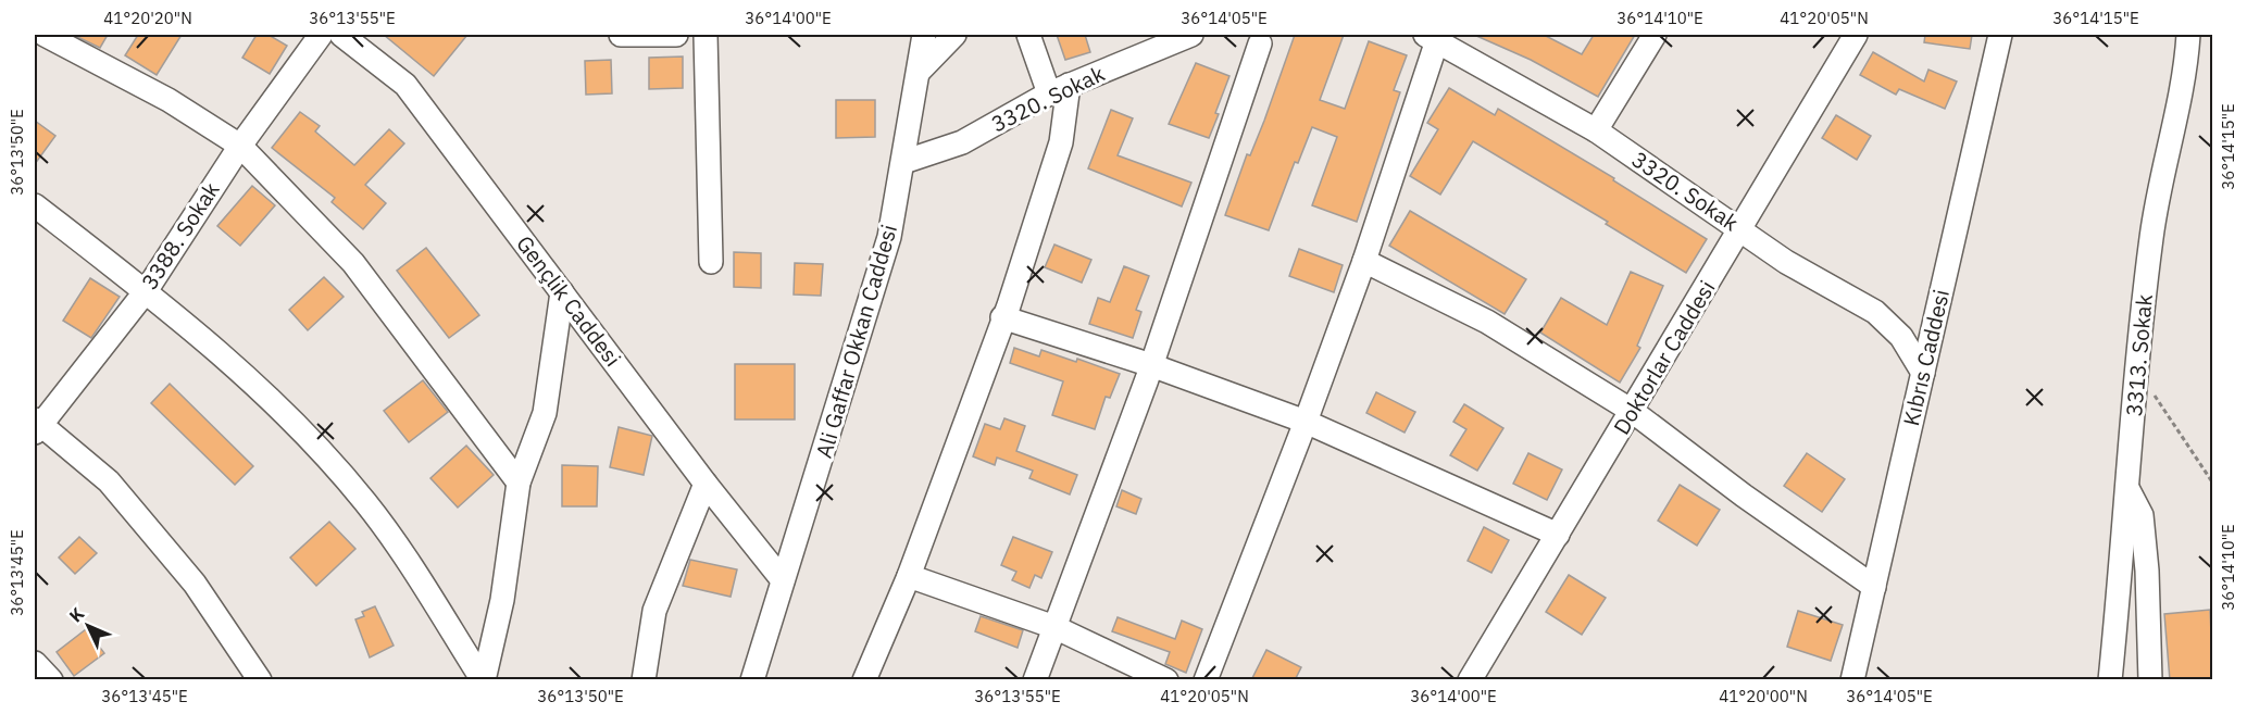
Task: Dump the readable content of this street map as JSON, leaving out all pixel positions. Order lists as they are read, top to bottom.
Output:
{
  "streets": {
    "street": [
      "3320. Sokak",
      "3388. Sokak",
      "Gençlik Caddesi",
      "Ali Gaffar Okkan Caddesi",
      "3313. Sokak",
      "Doktorlar Caddesi",
      "Kıbrıs Caddesi"
    ]
  },
  "crossings": [
    ["3320. Sokak", "Ali Gaffar Okkan Caddesi"],
    ["3320. Sokak", "Doktorlar Caddesi"],
    ["3320. Sokak", "Kıbrıs Caddesi"],
    ["Gençlik Caddesi", "Ali Gaffar Okkan Caddesi"]
  ],
  "north": "top left",
  "coordinates": [
    "41°20'20\"N",
    "36°13'55\"E",
    "36°14'00\"E",
    "36°14'05\"E",
    "36°14'10\"E",
    "41°20'05\"N",
    "36°14'15\"E",
    "36°13'50\"E",
    "36°13'45\"E",
    "41°20'00\"N"
  ]
}
